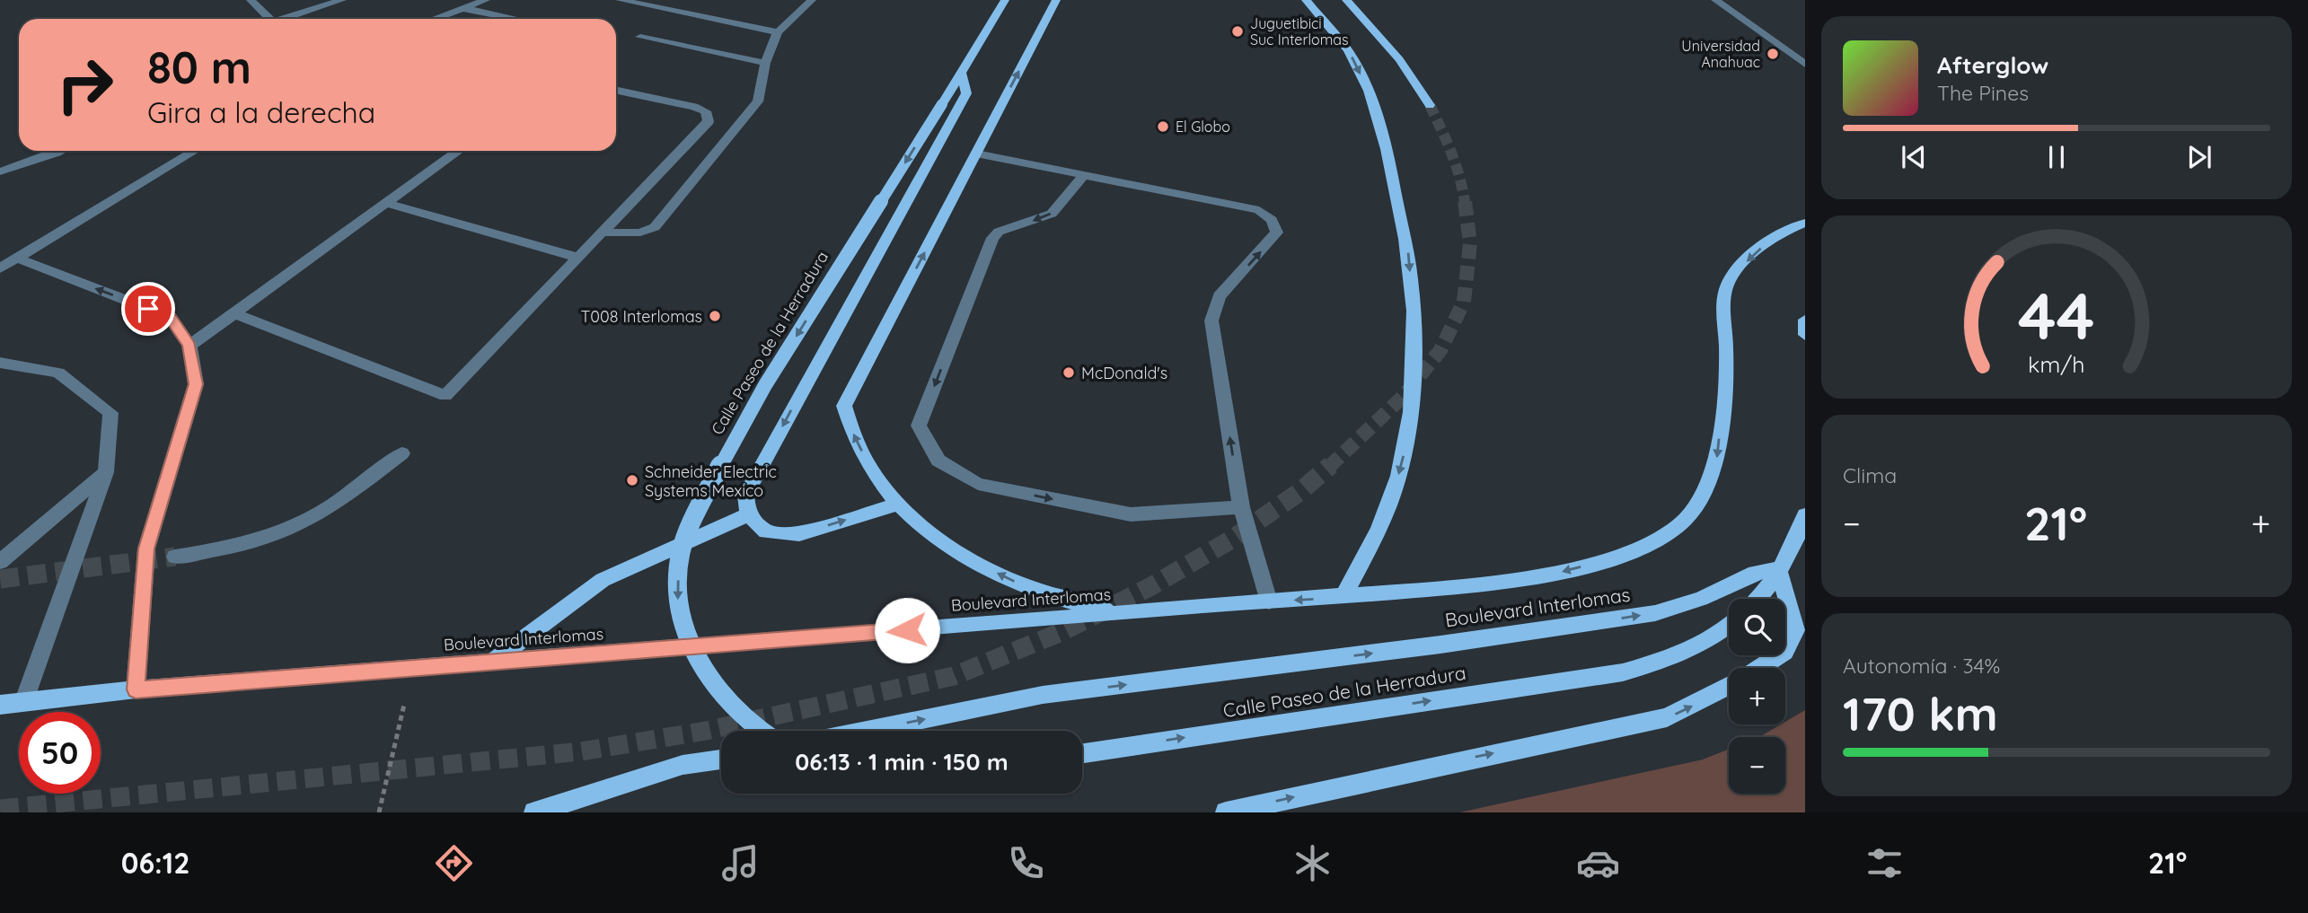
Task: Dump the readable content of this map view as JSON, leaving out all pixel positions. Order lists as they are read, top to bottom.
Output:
{
  "streets": {
    "main road": ["Calle Paseo de la Herradura", "Boulevard Interlomas"]
  },
  "places": [
    "Juguetibici Suc Interlomas",
    "Universidad Anahuac",
    "El Globo",
    "T008 Interlomas",
    "McDonald's",
    "Schneider Electric Systems Mexico"
  ],
  "page": {
    "turn": ["80 m", "Gira a la derecha"],
    "song": ["Afterglow", "The Pines"],
    "tile": [
      "Clima",
      ["Autonomía · 34%", "170 km"]
    ],
    "heat": ["−", "21°", "+"],
    "map_buttons": ["+", "−"],
    "limit": "50",
    "trip": "06:13 · 1 min · 150 m",
    "tabs": ["06:12", "21°"],
    "gauge": ["44", "km/h"]
  }
}
